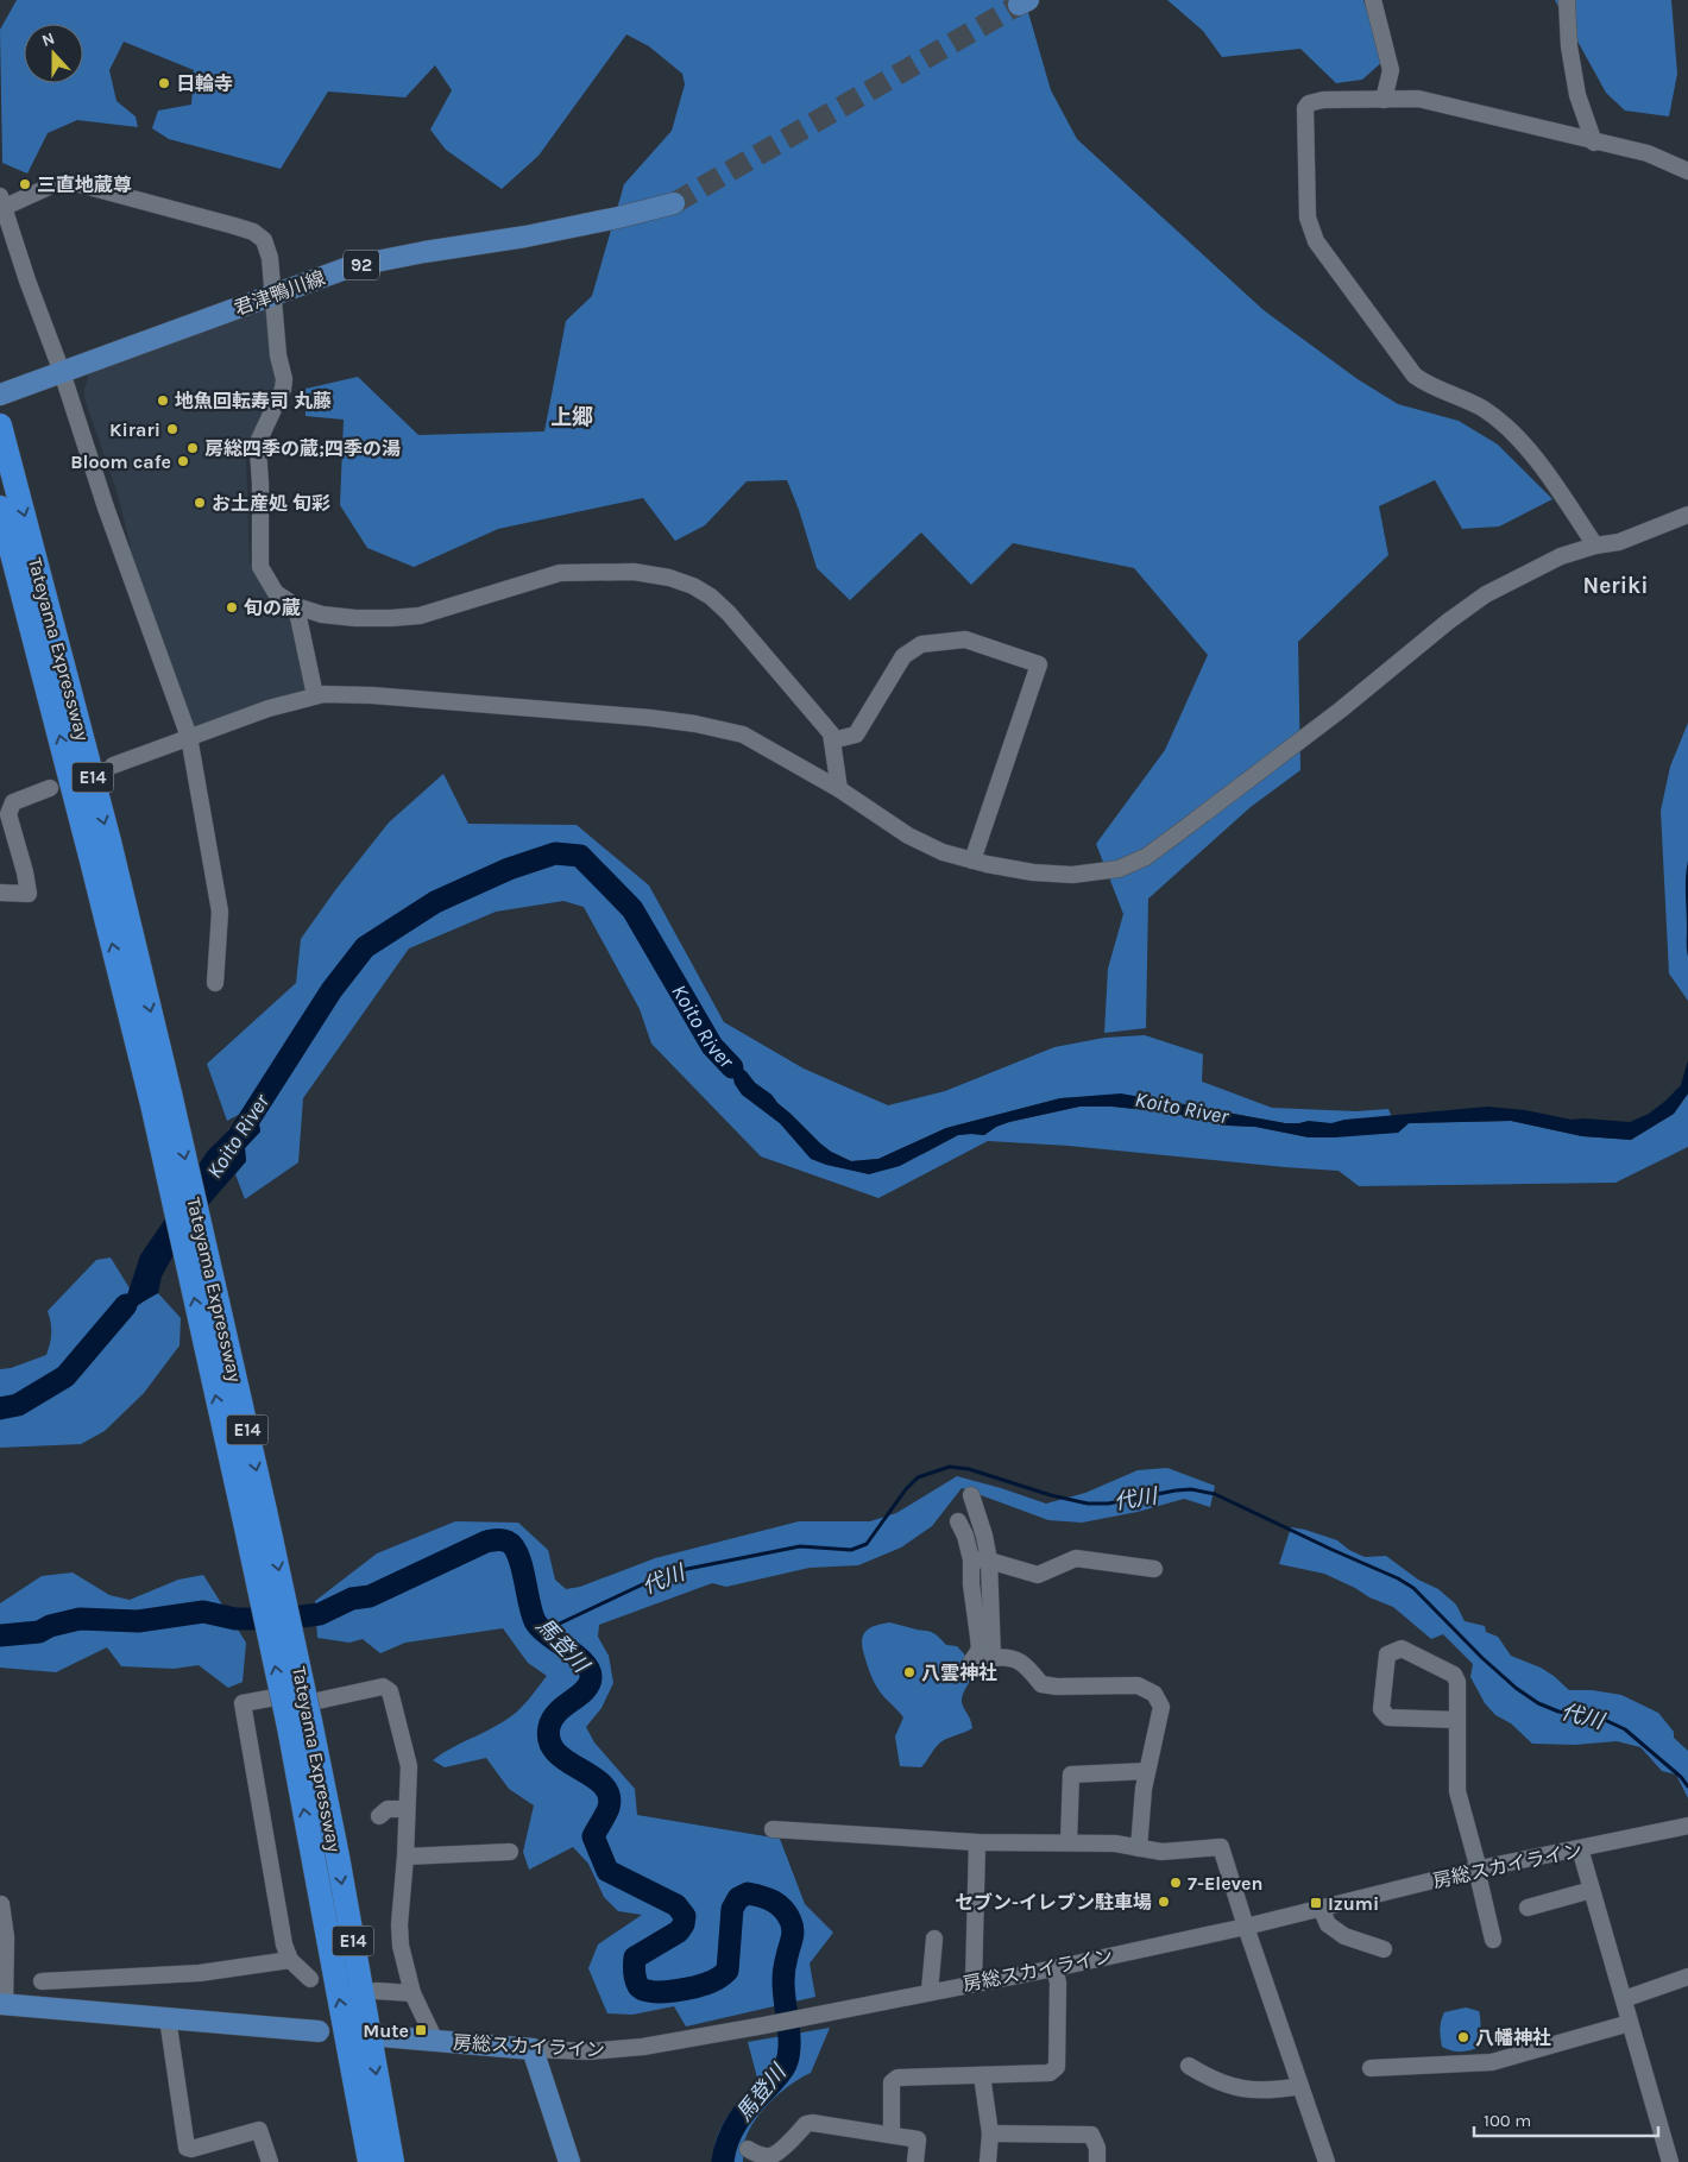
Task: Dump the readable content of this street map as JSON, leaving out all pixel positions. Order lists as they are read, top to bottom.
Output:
{
  "streets": {
    "highway": ["Tateyama Expressway", "E14"],
    "main road": ["92", "君津鴨川線", "房総スカイライン"]
  },
  "districts": ["上郷", "Neriki"],
  "water": ["Koito River", "代川", "馬登川"],
  "places": {
    "other": [
      "日輪寺",
      "三直地蔵尊",
      "地魚回転寿司 丸藤",
      "Kirari",
      "房総四季の蔵;四季の湯",
      "Bloom cafe",
      "お土産処 旬彩",
      "旬の蔵",
      "八雲神社",
      "7-Eleven",
      "セブン-イレブン駐車場",
      "八幡神社"
    ],
    "transit": ["Izumi", "Mute"]
  },
  "scale_bar": "100 m",
  "north": "top"
}
